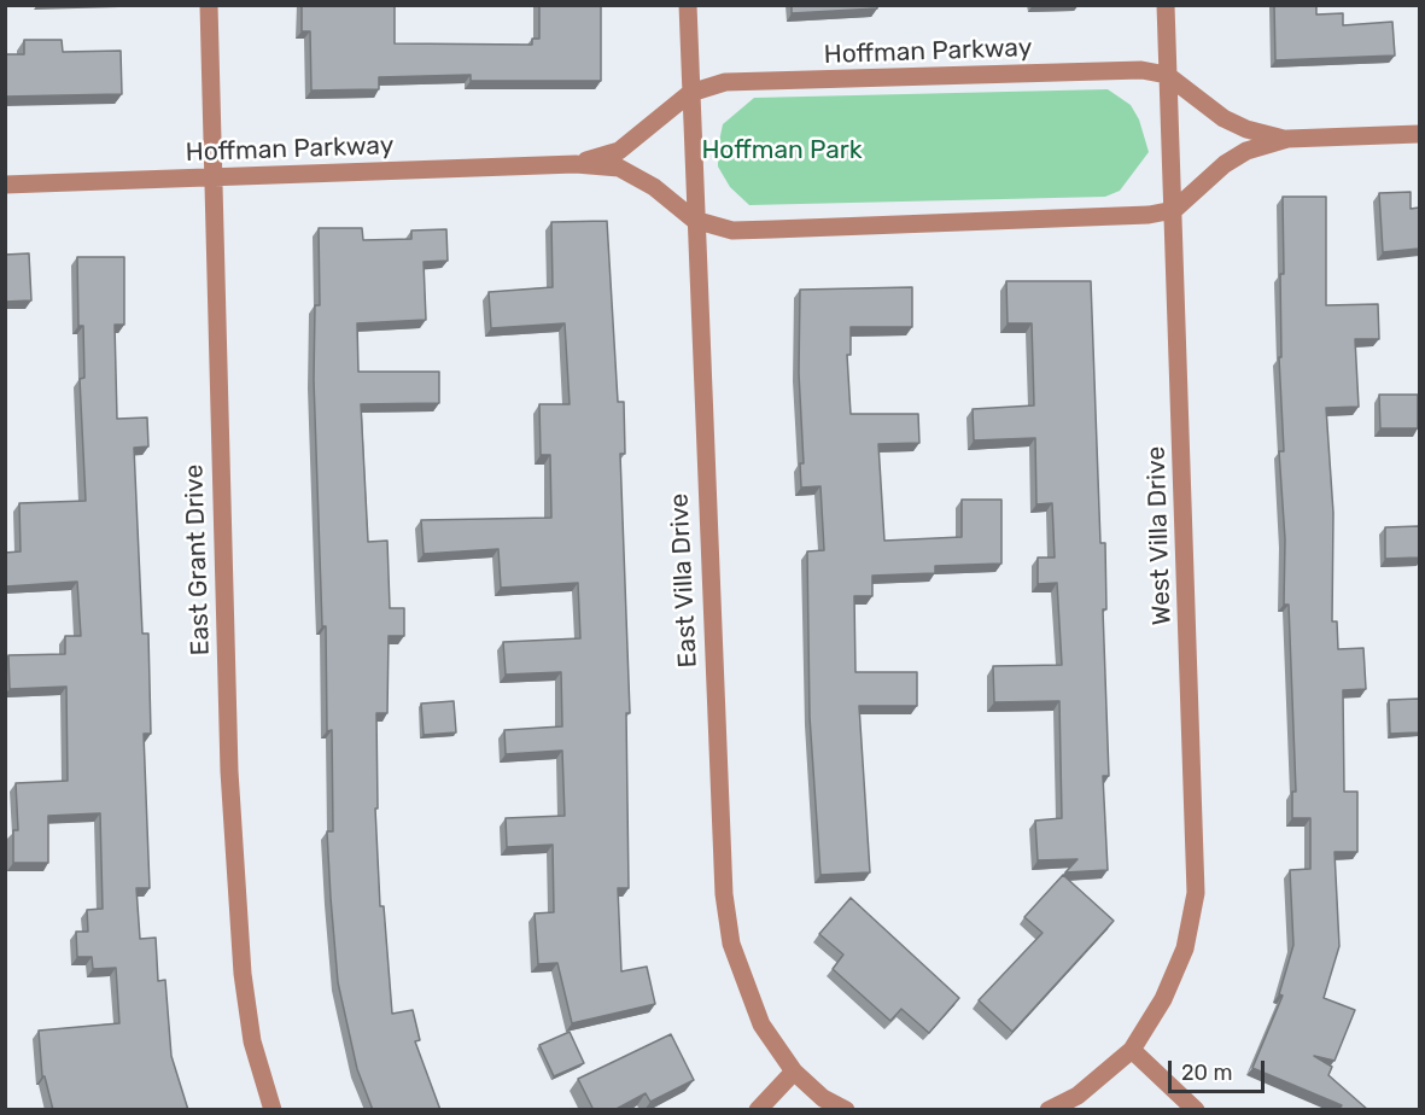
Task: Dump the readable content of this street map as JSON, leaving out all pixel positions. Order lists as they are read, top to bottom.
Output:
{
  "streets": {
    "street": [
      "Hoffman Parkway",
      "West Villa Drive",
      "East Grant Drive",
      "East Villa Drive"
    ]
  },
  "crossings": [
    ["Hoffman Parkway", "West Villa Drive"],
    ["Hoffman Parkway", "East Grant Drive"],
    ["Hoffman Parkway", "East Villa Drive"]
  ],
  "parks": ["Hoffman Park"],
  "scale_bar": "20 m"
}
